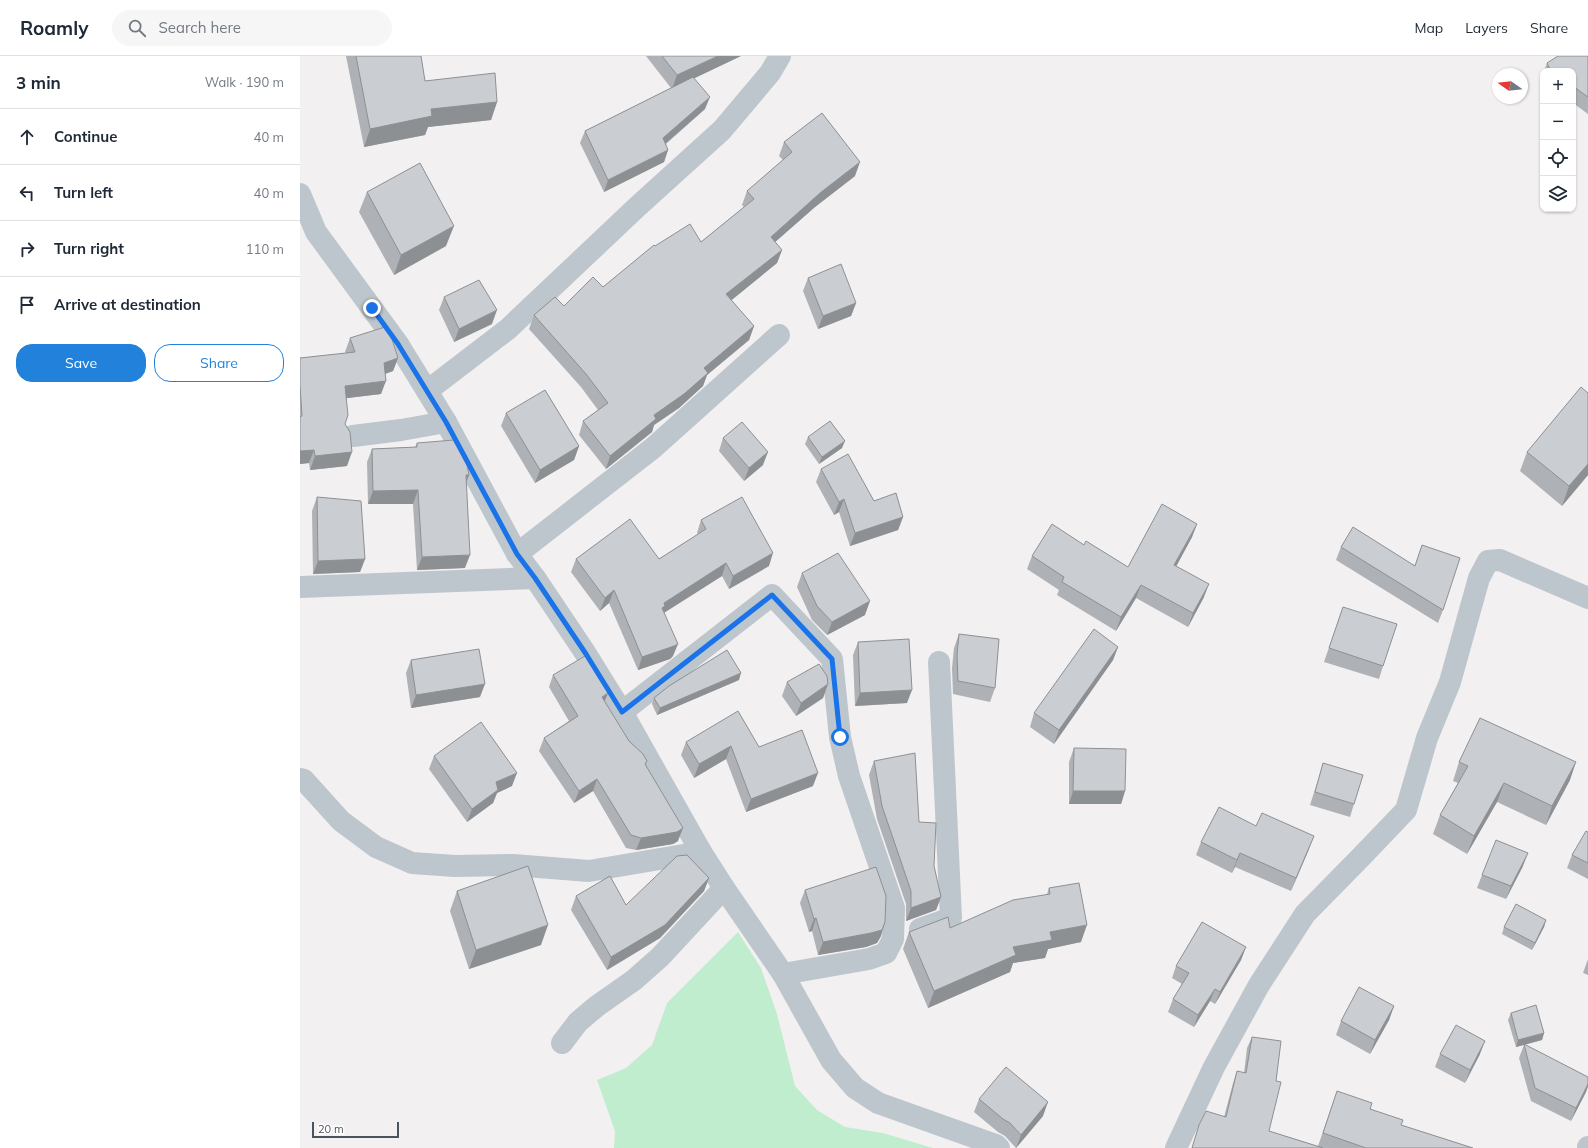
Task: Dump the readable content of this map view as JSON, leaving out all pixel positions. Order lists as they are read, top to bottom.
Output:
{
  "scale_bar": "20 m",
  "north": "left",
  "page": {
    "header": "Roamly",
    "search": "Search here",
    "nav": ["Map", "Layers", "Share"],
    "heading": ["3 min", "Walk · 190 m"],
    "map_buttons": ["+", "−"],
    "list": [
      ["Continue", "40 m"],
      ["Turn left", "40 m"],
      ["Turn right", "110 m"],
      "Arrive at destination"
    ],
    "buttons": ["Save", "Share"],
    "scale": "20 m"
  }
}
